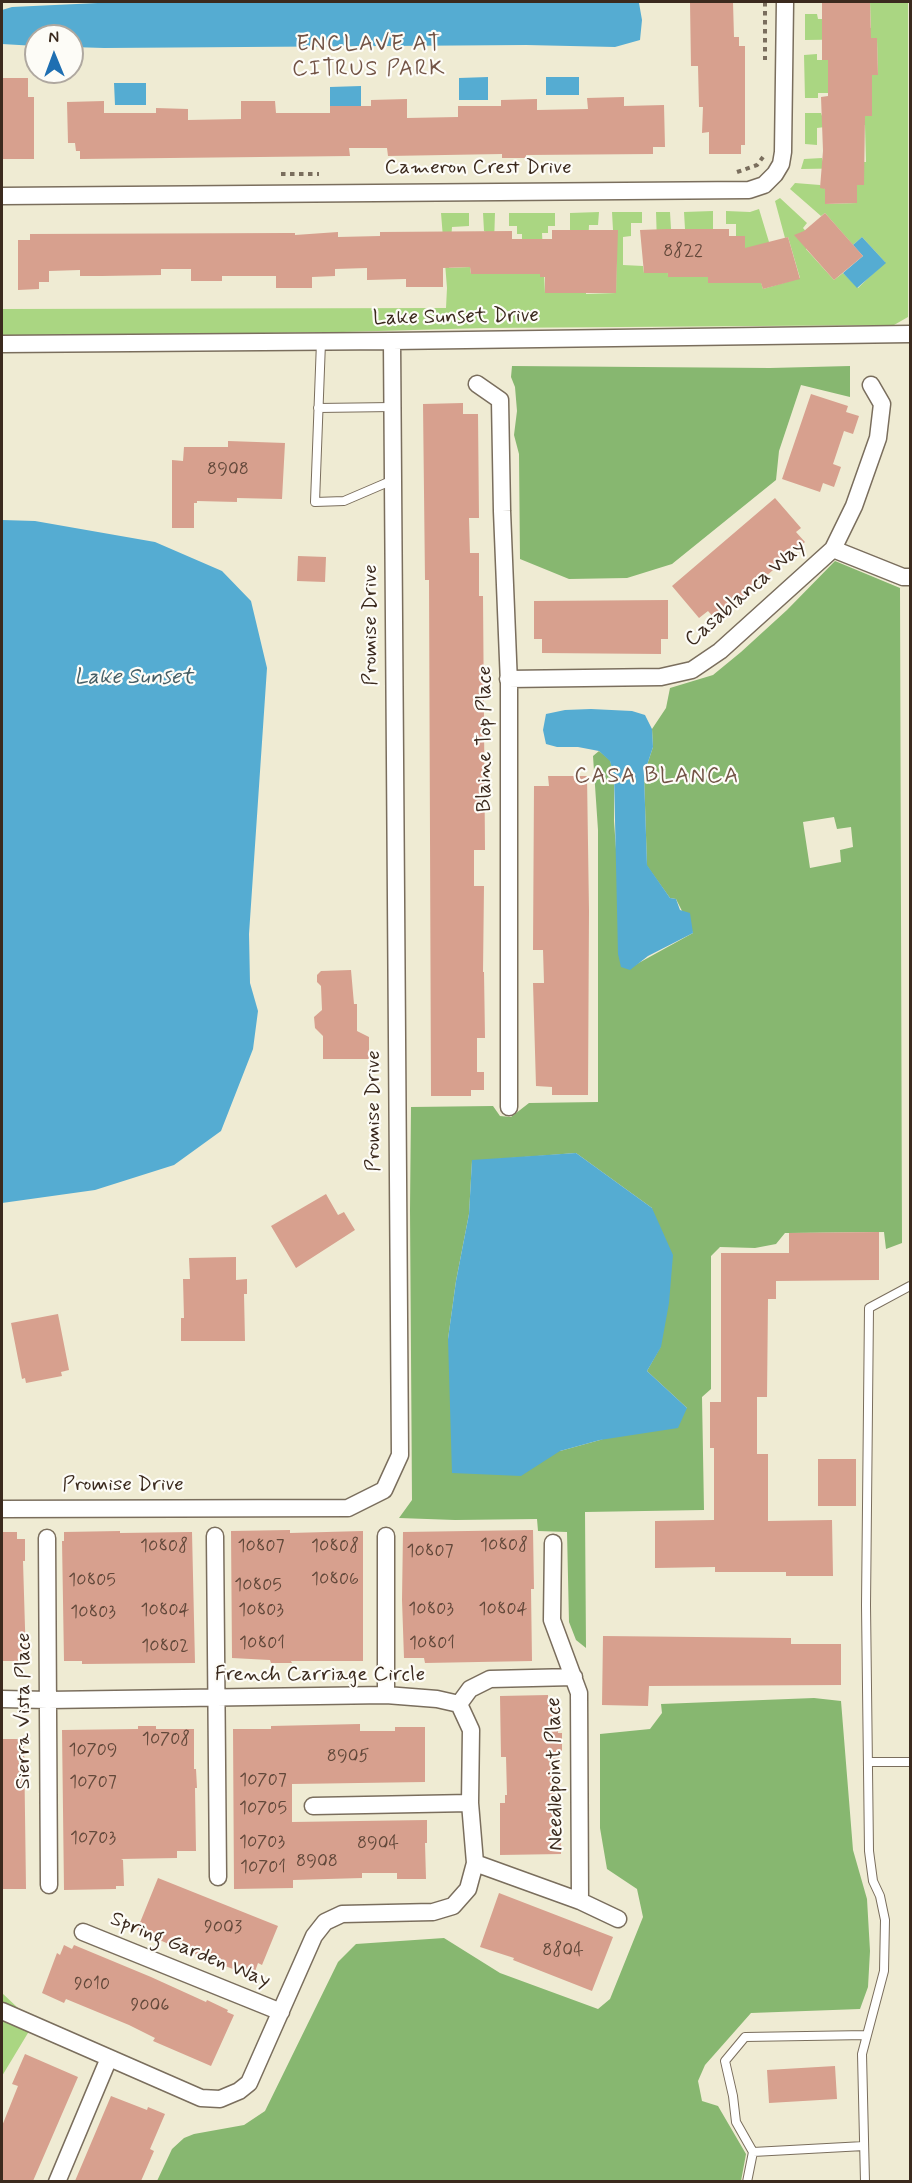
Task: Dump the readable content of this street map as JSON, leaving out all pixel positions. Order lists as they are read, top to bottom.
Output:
{
  "streets": {
    "street": [
      "Cameron Crest Drive",
      "Lake Sunset Drive",
      "Casablanca Way",
      "Promise Drive",
      "Blaine Top Place",
      "French Carriage Circle",
      "Sierra Vista Place",
      "Needlepoint Place",
      "Spring Garden Way"
    ]
  },
  "crossings": [
    ["Lake Sunset Drive", "Promise Drive"],
    ["Casablanca Way", "Blaine Top Place"],
    ["French Carriage Circle", "Sierra Vista Place"]
  ],
  "districts": ["ENCLAVE AT CITRUS PARK", "CASA BLANCA"],
  "water": ["Lake Sunset"],
  "house_numbers": [
    "8822",
    "8908",
    "10808",
    "10808",
    "10807",
    "10808",
    "10807",
    "10806",
    "10805",
    "10805",
    "10803",
    "10804",
    "10804",
    "10803",
    "10803",
    "10801",
    "10801",
    "10802",
    "10708",
    "10709",
    "8905",
    "10707",
    "10707",
    "10705",
    "10703",
    "10703",
    "8904",
    "8908",
    "10701",
    "9003",
    "8804",
    "9010",
    "9006"
  ],
  "north": "top"
}
